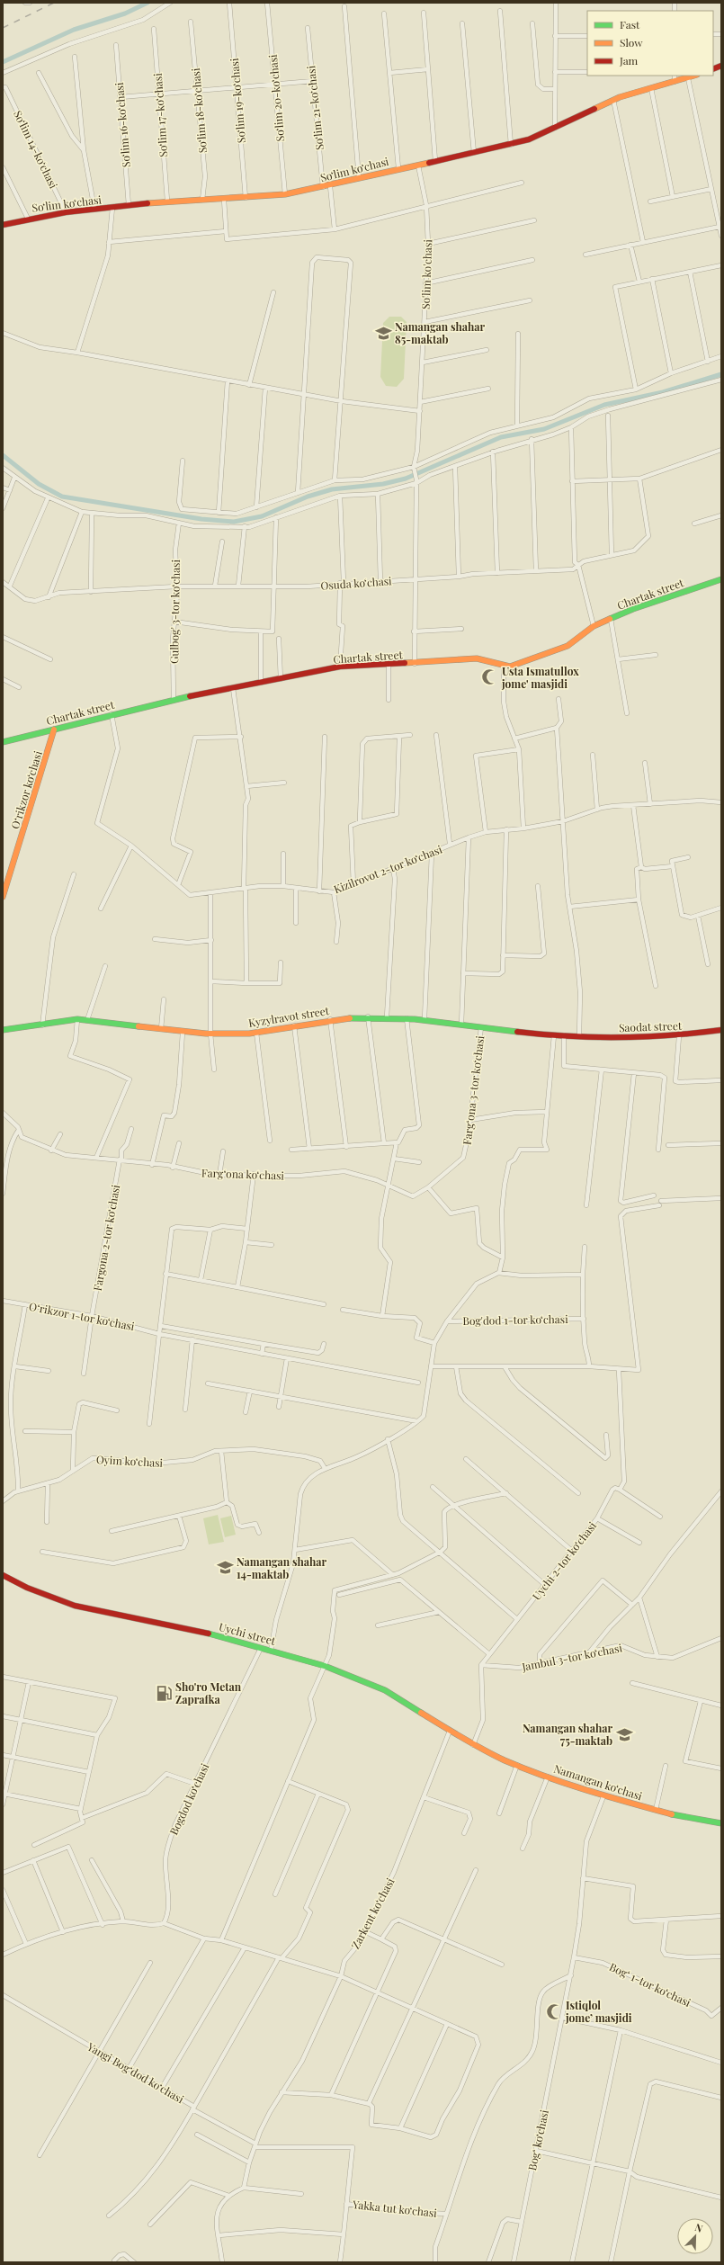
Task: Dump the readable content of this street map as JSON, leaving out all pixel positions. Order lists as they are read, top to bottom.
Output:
{
  "streets": {
    "main road": [
      "Soʻlim koʻchasi",
      "Chartak street",
      "Oʻrikzor koʻchasi",
      "Kyzylravot street",
      "Saodat street",
      "Uychi street",
      "Namangan koʻchasi"
    ],
    "street": [
      "Soʻlim 20-koʻchasi",
      "Soʻlim 19-koʻchasi",
      "Soʻlim 21-koʻchasi",
      "Soʻlim 18-koʻchasi",
      "Soʻlim 17-koʻchasi",
      "Soʻlim 16-koʻchasi",
      "Soʻlim 14-koʻchasi",
      "So'lim ko'chasi",
      "Osuda koʻchasi",
      "Gulbog' 3-tor koʻchasi",
      "Kizilrovot 2-tor koʻchasi",
      "Fargʻona 3-tor koʻchasi",
      "Fargʻona koʻchasi",
      "Fargona 2-tor koʻchasi",
      "Oʻrikzor 1-tor koʻchasi",
      "Bog'dod 1-tor koʻchasi",
      "Oyim koʻchasi",
      "Uychi 2-tor koʻchasi",
      "Jambul 3-tor koʻchasi",
      "Bogdod koʻchasi",
      "Zarkent koʻchasi",
      "Bogʻ 1-tor koʻchasi",
      "Yangi Bogʻdod koʻchasi",
      "Bogʻ koʻchasi",
      "Yakka tut koʻchasi"
    ]
  },
  "crossings": [
    ["Soʻlim 20-koʻchasi", "Soʻlim koʻchasi"],
    ["Soʻlim 19-koʻchasi", "Soʻlim koʻchasi"],
    ["Soʻlim 21-koʻchasi", "Soʻlim koʻchasi"],
    ["Soʻlim 18-koʻchasi", "Soʻlim koʻchasi"],
    ["Soʻlim 17-koʻchasi", "Soʻlim koʻchasi"],
    ["Soʻlim 16-koʻchasi", "Soʻlim koʻchasi"],
    ["Soʻlim 14-koʻchasi", "Soʻlim koʻchasi"],
    ["Soʻlim koʻchasi", "So'lim ko'chasi"],
    ["Osuda koʻchasi", "Gulbog' 3-tor koʻchasi"],
    ["Chartak street", "Gulbog' 3-tor koʻchasi"],
    ["Chartak street", "Oʻrikzor koʻchasi"],
    ["Chartak street", "Kizilrovot 2-tor koʻchasi"],
    ["Kyzylravot street", "Saodat street"],
    ["Kyzylravot street", "Fargʻona 3-tor koʻchasi"],
    ["Fargʻona 3-tor koʻchasi", "Fargʻona koʻchasi"],
    ["Fargʻona koʻchasi", "Fargona 2-tor koʻchasi"],
    ["Fargona 2-tor koʻchasi", "Oʻrikzor 1-tor koʻchasi"],
    ["Uychi 2-tor koʻchasi", "Jambul 3-tor koʻchasi"],
    ["Uychi street", "Namangan koʻchasi"],
    ["Uychi street", "Bogdod koʻchasi"],
    ["Uychi street", "Zarkent koʻchasi"],
    ["Namangan koʻchasi", "Bogʻ koʻchasi"],
    ["Bogʻ 1-tor koʻchasi", "Bogʻ koʻchasi"]
  ],
  "places": {
    "school or university": ["Namangan shahar 85-maktab", "Namangan shahar 14-maktab", "Namangan shahar 75-maktab"],
    "mosque": ["Usta Ismatullox jome' masjidi", "Istiqlol jome’ masjidi"],
    "fuel station": ["Sho'ro Metan Zaprafka"]
  },
  "legend": ["Fast", "Slow", "Jam"],
  "north": "top right"
}
